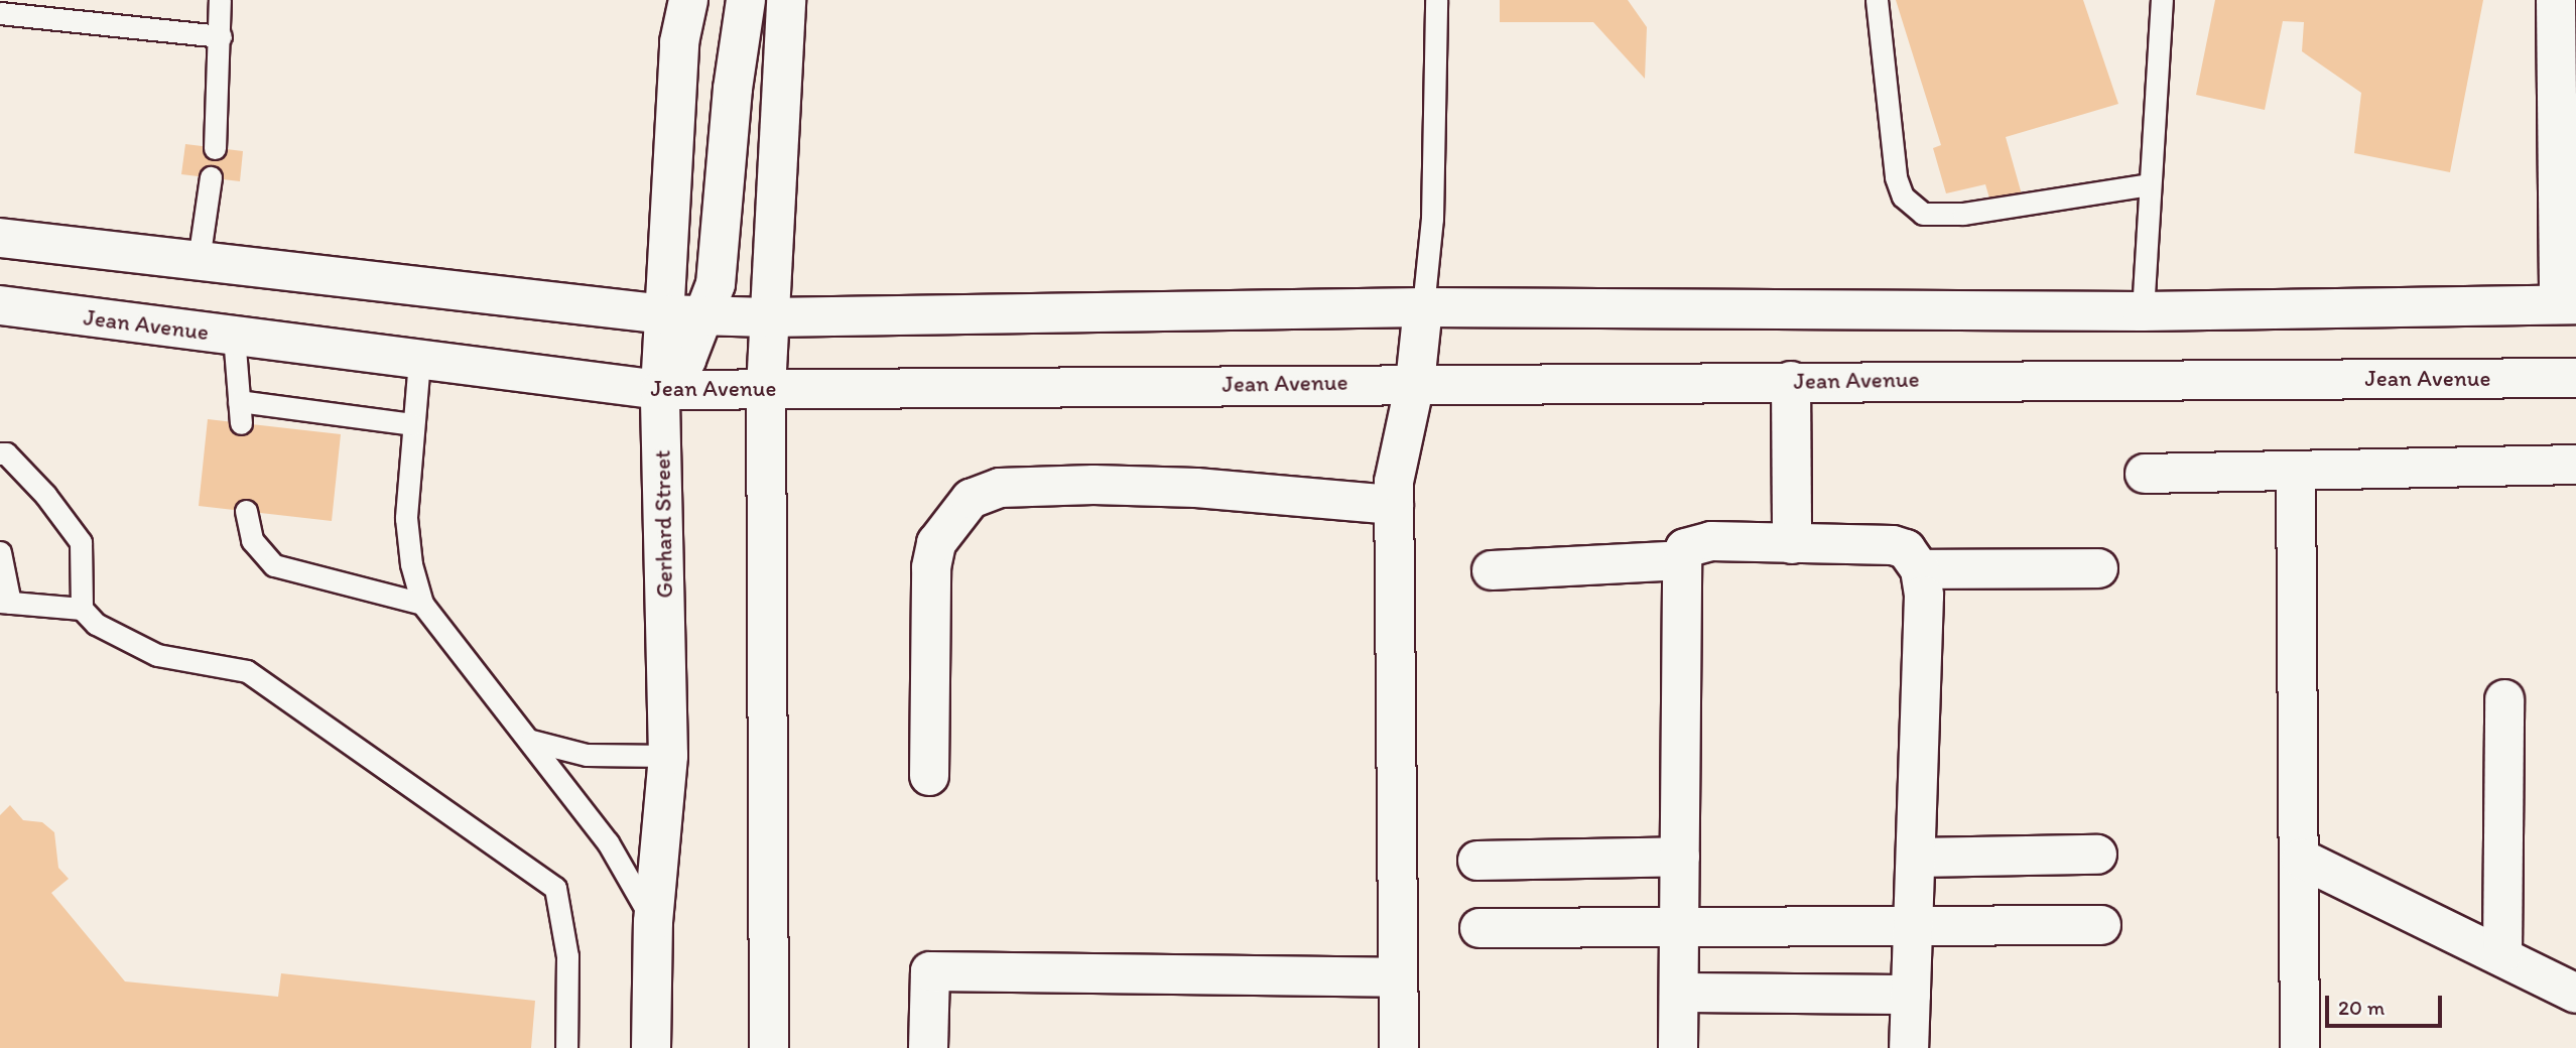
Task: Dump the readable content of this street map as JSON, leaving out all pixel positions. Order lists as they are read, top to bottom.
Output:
{
  "streets": {
    "street": ["Jean Avenue", "Gerhard Street"]
  },
  "crossings": [
    ["Jean Avenue", "Gerhard Street"]
  ],
  "scale_bar": "20 m"
}
